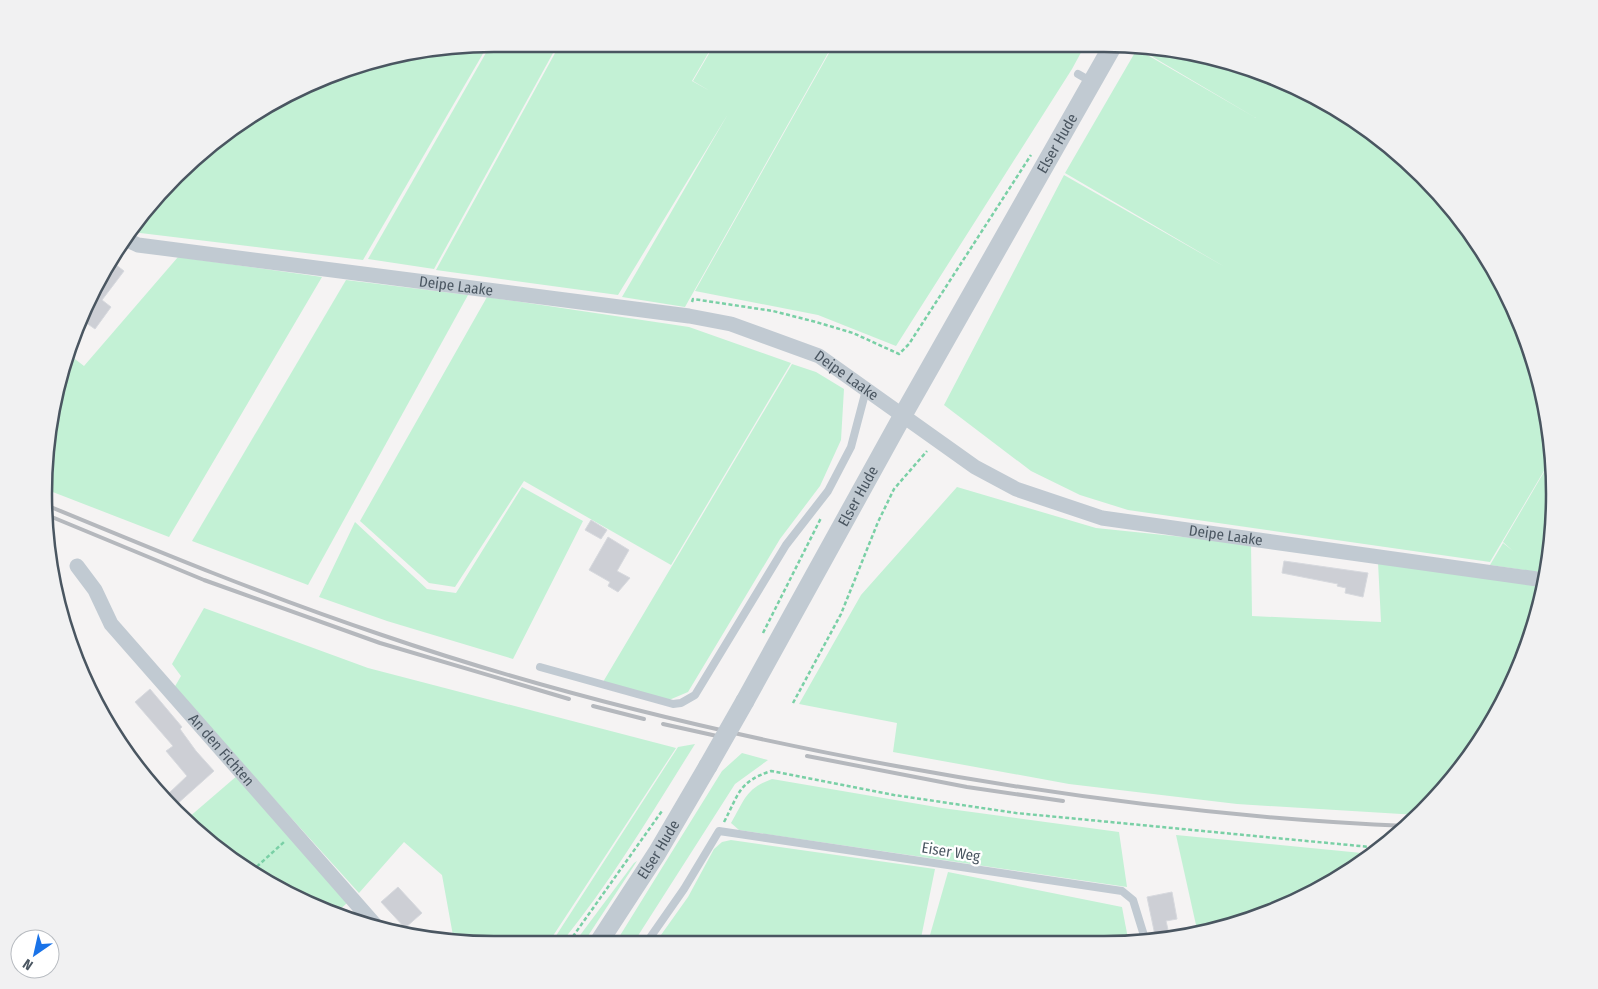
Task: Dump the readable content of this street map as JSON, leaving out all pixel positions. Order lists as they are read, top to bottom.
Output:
{
  "streets": {
    "street": ["Elser Hude", "Deipe Laake", "An den Fichten"],
    "lane": ["Eiser Weg"]
  },
  "crossings": [
    ["Elser Hude", "Deipe Laake"]
  ],
  "north": "bottom left"
}
